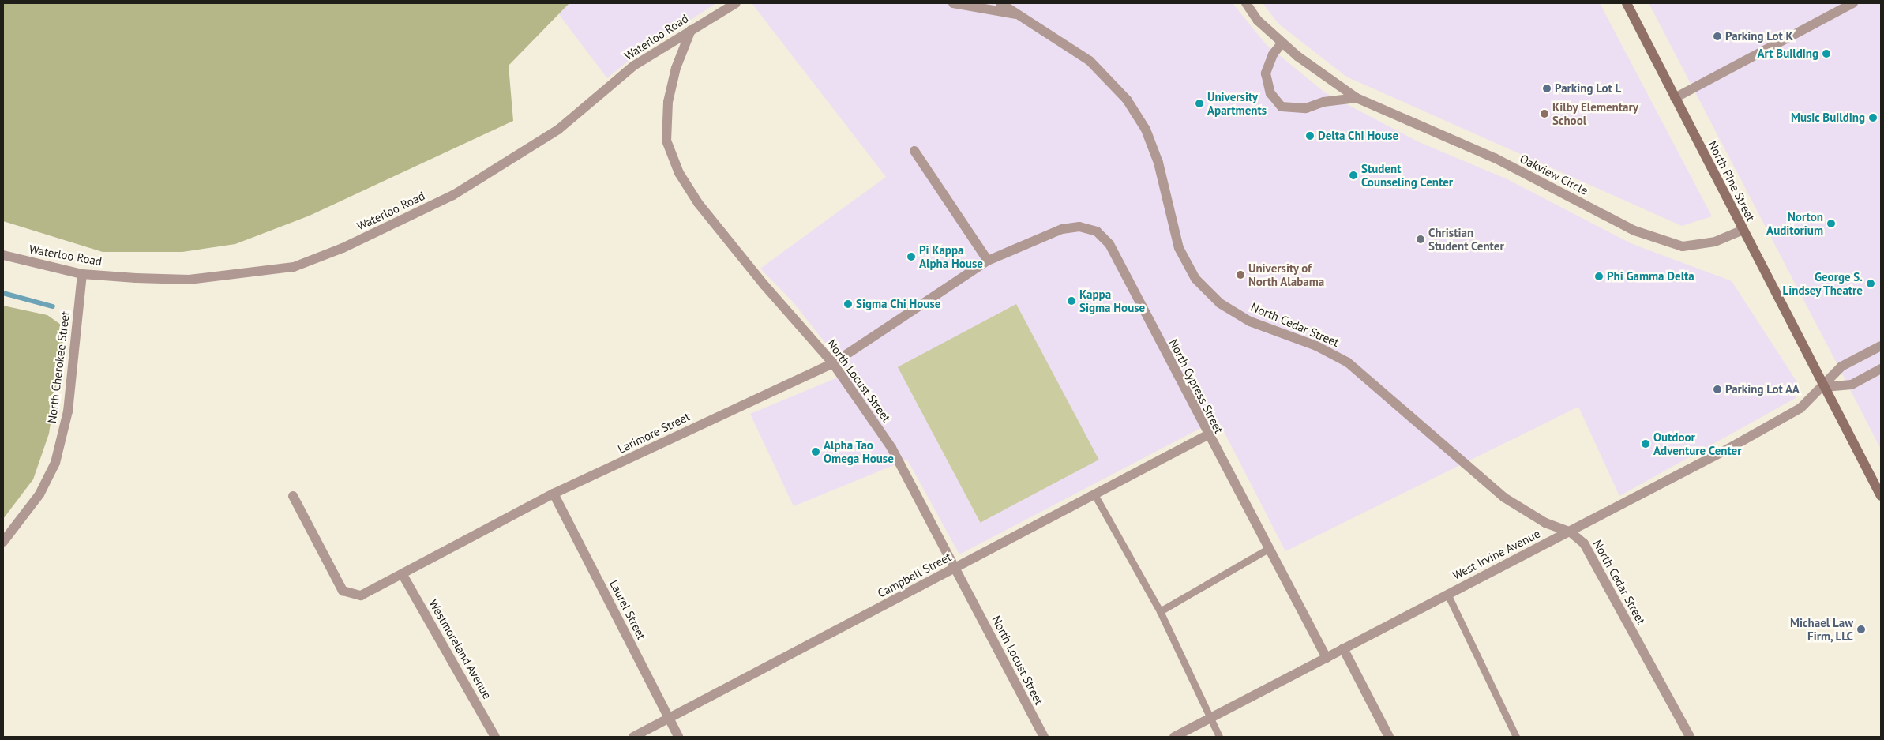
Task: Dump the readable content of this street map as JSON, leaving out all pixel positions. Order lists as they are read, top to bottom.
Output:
{
  "streets": {
    "main road": ["North Pine Street"],
    "street": [
      "Waterloo Road",
      "Oakview Circle",
      "North Cedar Street",
      "North Cherokee Street",
      "North Locust Street",
      "North Cypress Street",
      "Larimore Street",
      "West Irvine Avenue",
      "Campbell Street",
      "Laurel Street",
      "Westmoreland Avenue"
    ]
  },
  "crossings": [
    ["Waterloo Road", "North Cherokee Street"],
    ["Waterloo Road", "North Locust Street"],
    ["Oakview Circle", "North Pine Street"],
    ["North Pine Street", "West Irvine Avenue"],
    ["North Cedar Street", "West Irvine Avenue"],
    ["North Locust Street", "Larimore Street"],
    ["North Locust Street", "Campbell Street"],
    ["North Cypress Street", "Larimore Street"],
    ["North Cypress Street", "West Irvine Avenue"],
    ["North Cypress Street", "Campbell Street"],
    ["Larimore Street", "Laurel Street"],
    ["Larimore Street", "Westmoreland Avenue"],
    ["Campbell Street", "Laurel Street"]
  ],
  "places": [
    "Parking Lot K",
    "Art Building",
    "Parking Lot L",
    "University Apartments",
    "Kilby Elementary School",
    "Music Building",
    "Delta Chi House",
    "Student Counseling Center",
    "Norton Auditorium",
    "Christian Student Center",
    "Pi Kappa Alpha House",
    "University of North Alabama",
    "Phi Gamma Delta",
    "George S. Lindsey Theatre",
    "Kappa Sigma House",
    "Sigma Chi House",
    "Parking Lot AA",
    "Outdoor Adventure Center",
    "Alpha Tao Omega House",
    "Michael Law Firm, LLC"
  ]
}
